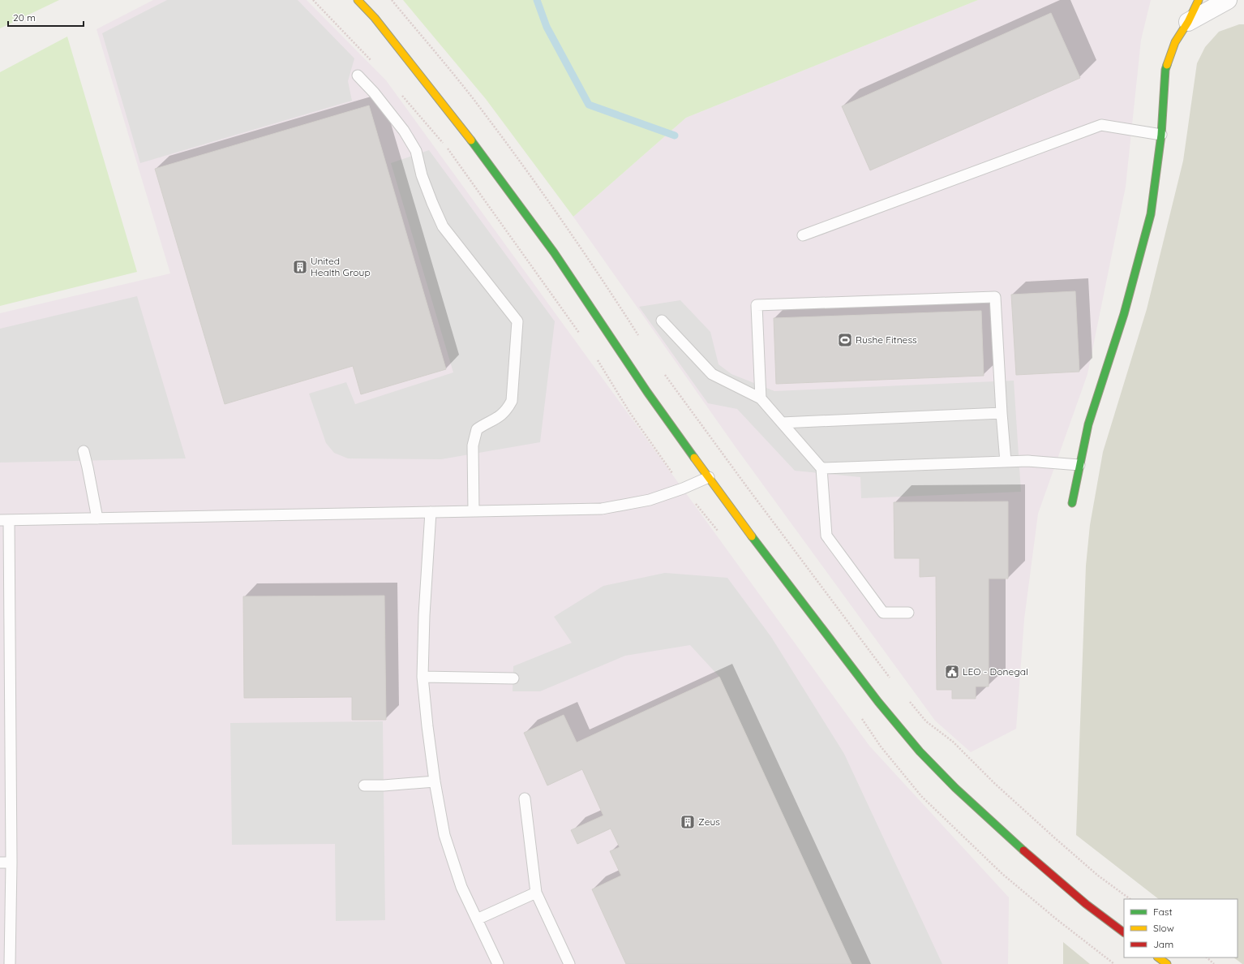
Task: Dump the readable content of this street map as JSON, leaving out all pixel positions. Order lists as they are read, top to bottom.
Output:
{
  "places": {
    "building": ["United Health Group", "Zeus"],
    "sports": ["Rushe Fitness"],
    "public building": ["LEO - Donegal"]
  },
  "legend": ["Fast", "Slow", "Jam"],
  "scale_bar": "20 m"
}
